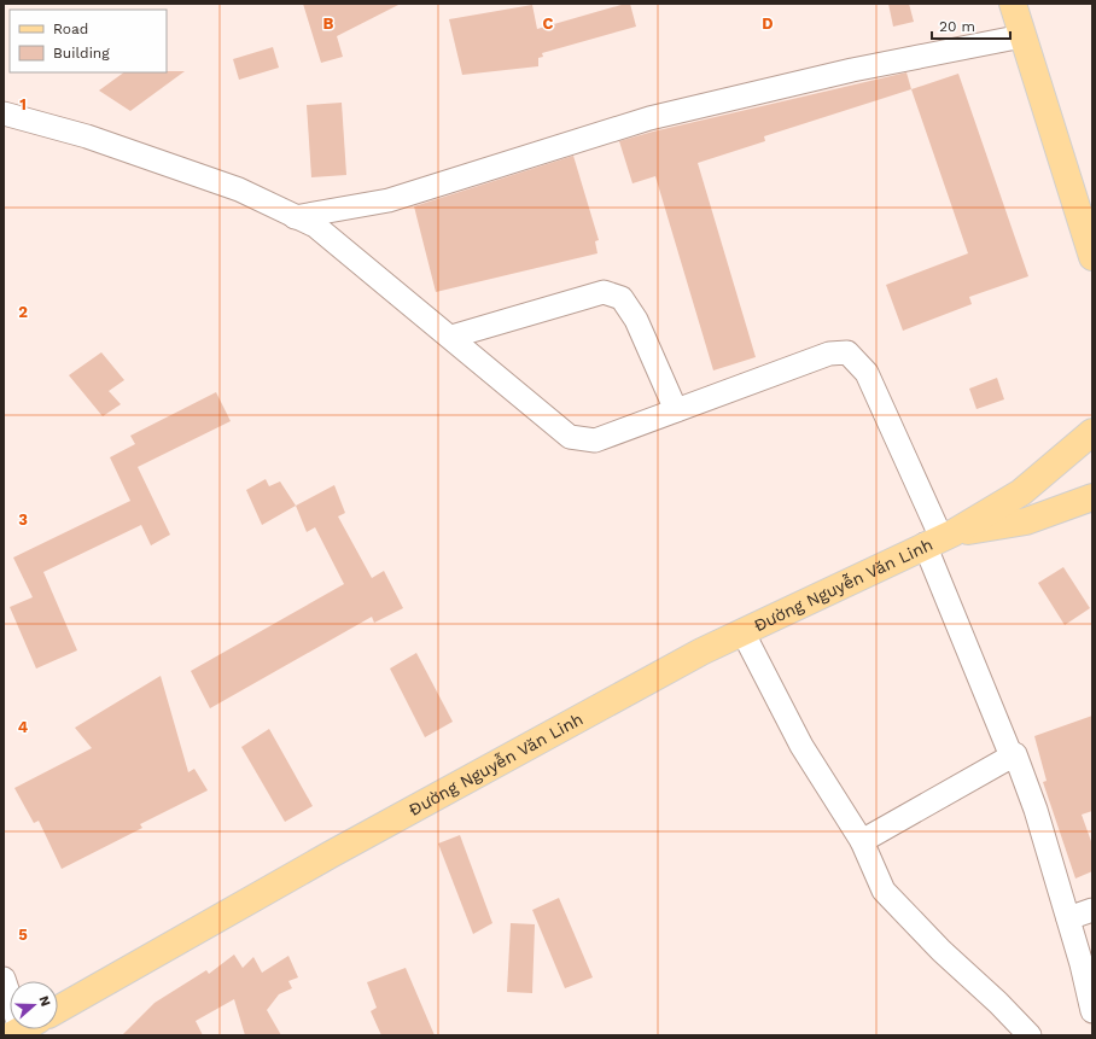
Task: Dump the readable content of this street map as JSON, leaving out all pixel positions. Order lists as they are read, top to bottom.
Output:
{
  "streets": {
    "main road": ["Đường Nguyễn Văn Linh"]
  },
  "legend": ["Road", "Building"],
  "scale_bar": "20 m",
  "north": "right",
  "grid": {
    "columns": ["B", "C", "D"],
    "rows": [
      "1",
      "2",
      "3",
      "4",
      "5"
    ]
  }
}
